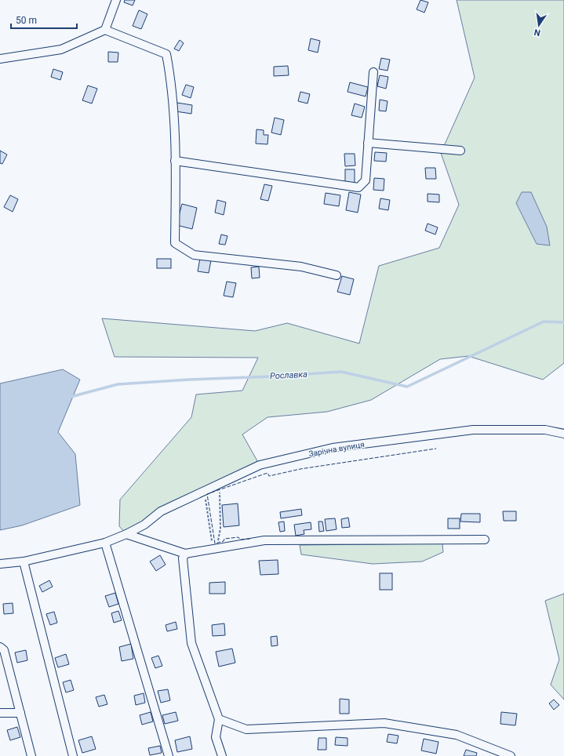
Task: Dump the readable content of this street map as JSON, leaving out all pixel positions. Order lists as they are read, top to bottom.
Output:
{
  "streets": {
    "street": ["Зарічна вулиця"]
  },
  "water": ["Рославка"],
  "scale_bar": "50 m",
  "north": "bottom"
}
